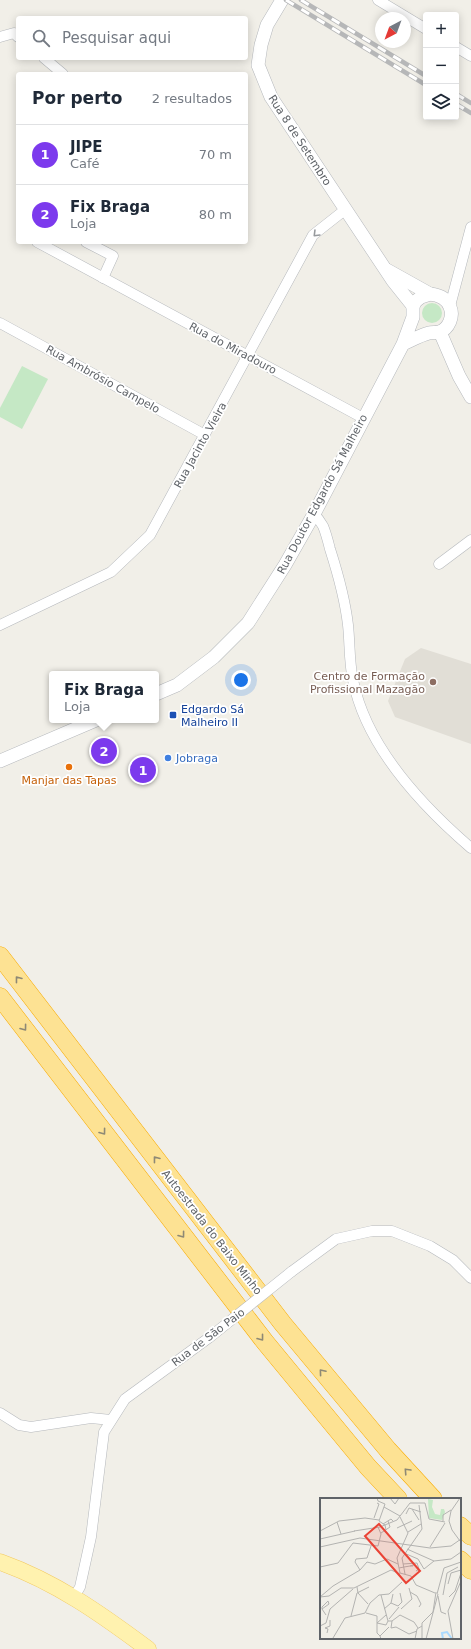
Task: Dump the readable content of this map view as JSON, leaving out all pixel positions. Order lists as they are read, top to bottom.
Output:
{
  "streets": {
    "highway": ["Autoestrada do Baixo Minho"],
    "street": [
      "Rua 8 de Setembro",
      "Rua do Miradouro",
      "Rua Ambrósio Campelo",
      "Rua Jacinto Vieira",
      "Rua Doutor Edgardo Sá Malheiro",
      "Rua de São Paio"
    ]
  },
  "crossings": [
    ["Rua 8 de Setembro", "Rua Jacinto Vieira"],
    ["Rua 8 de Setembro", "Rua Doutor Edgardo Sá Malheiro"],
    ["Rua do Miradouro", "Rua Jacinto Vieira"],
    ["Rua do Miradouro", "Rua Doutor Edgardo Sá Malheiro"],
    ["Rua Ambrósio Campelo", "Rua Jacinto Vieira"]
  ],
  "places": {
    "other": ["Centro de Formação Profissional Mazagão", "Jobraga", "Manjar das Tapas"],
    "transit": ["Edgardo Sá Malheiro II"]
  },
  "north": "bottom left",
  "page": {
    "map_buttons": ["+", "−"],
    "search": "Pesquisar aqui",
    "heading": ["Por perto", "2 resultados"],
    "list": [
      {
        "mark": "1",
        "name": "JIPE",
        "note": "Café",
        "value": "70 m"
      },
      {
        "mark": "2",
        "name": "Fix Braga",
        "note": "Loja",
        "value": "80 m"
      }
    ],
    "popup": ["Fix Braga", "Loja"],
    "pins": ["2", "1"]
  }
}
